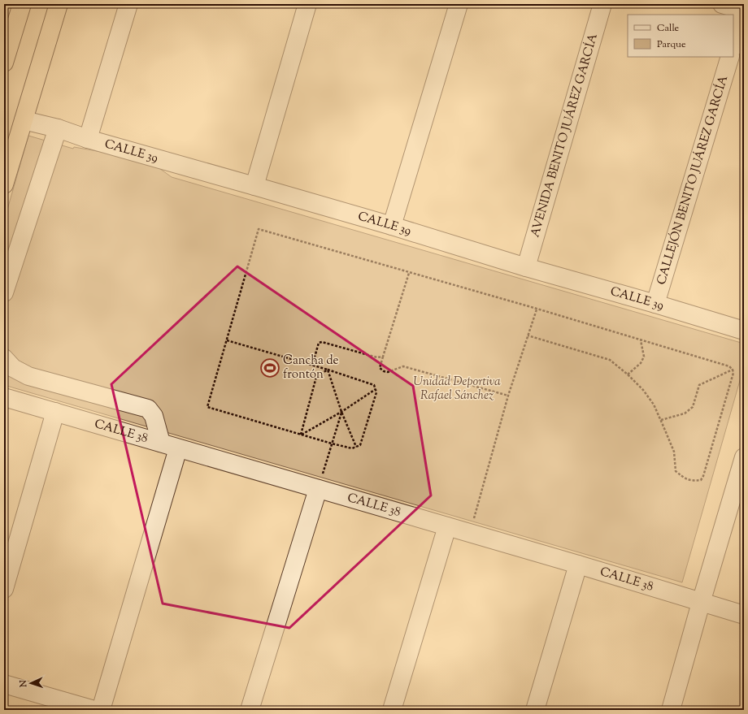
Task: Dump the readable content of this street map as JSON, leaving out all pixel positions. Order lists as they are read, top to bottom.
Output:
{
  "streets": {
    "street": [
      "AVENIDA BENITO JUÁREZ GARCÍA",
      "CALLE 39",
      "CALLEJÓN BENITO JUÁREZ GARCÍA",
      "CALLE 38"
    ]
  },
  "crossings": [
    ["AVENIDA BENITO JUÁREZ GARCÍA", "CALLE 39"],
    ["CALLE 39", "CALLEJÓN BENITO JUÁREZ GARCÍA"]
  ],
  "parks": ["Unidad Deportiva Rafael Sánchez"],
  "places": {
    "sports": ["Cancha de frontón"]
  },
  "legend": ["Calle", "Parque"],
  "north": "left"
}
